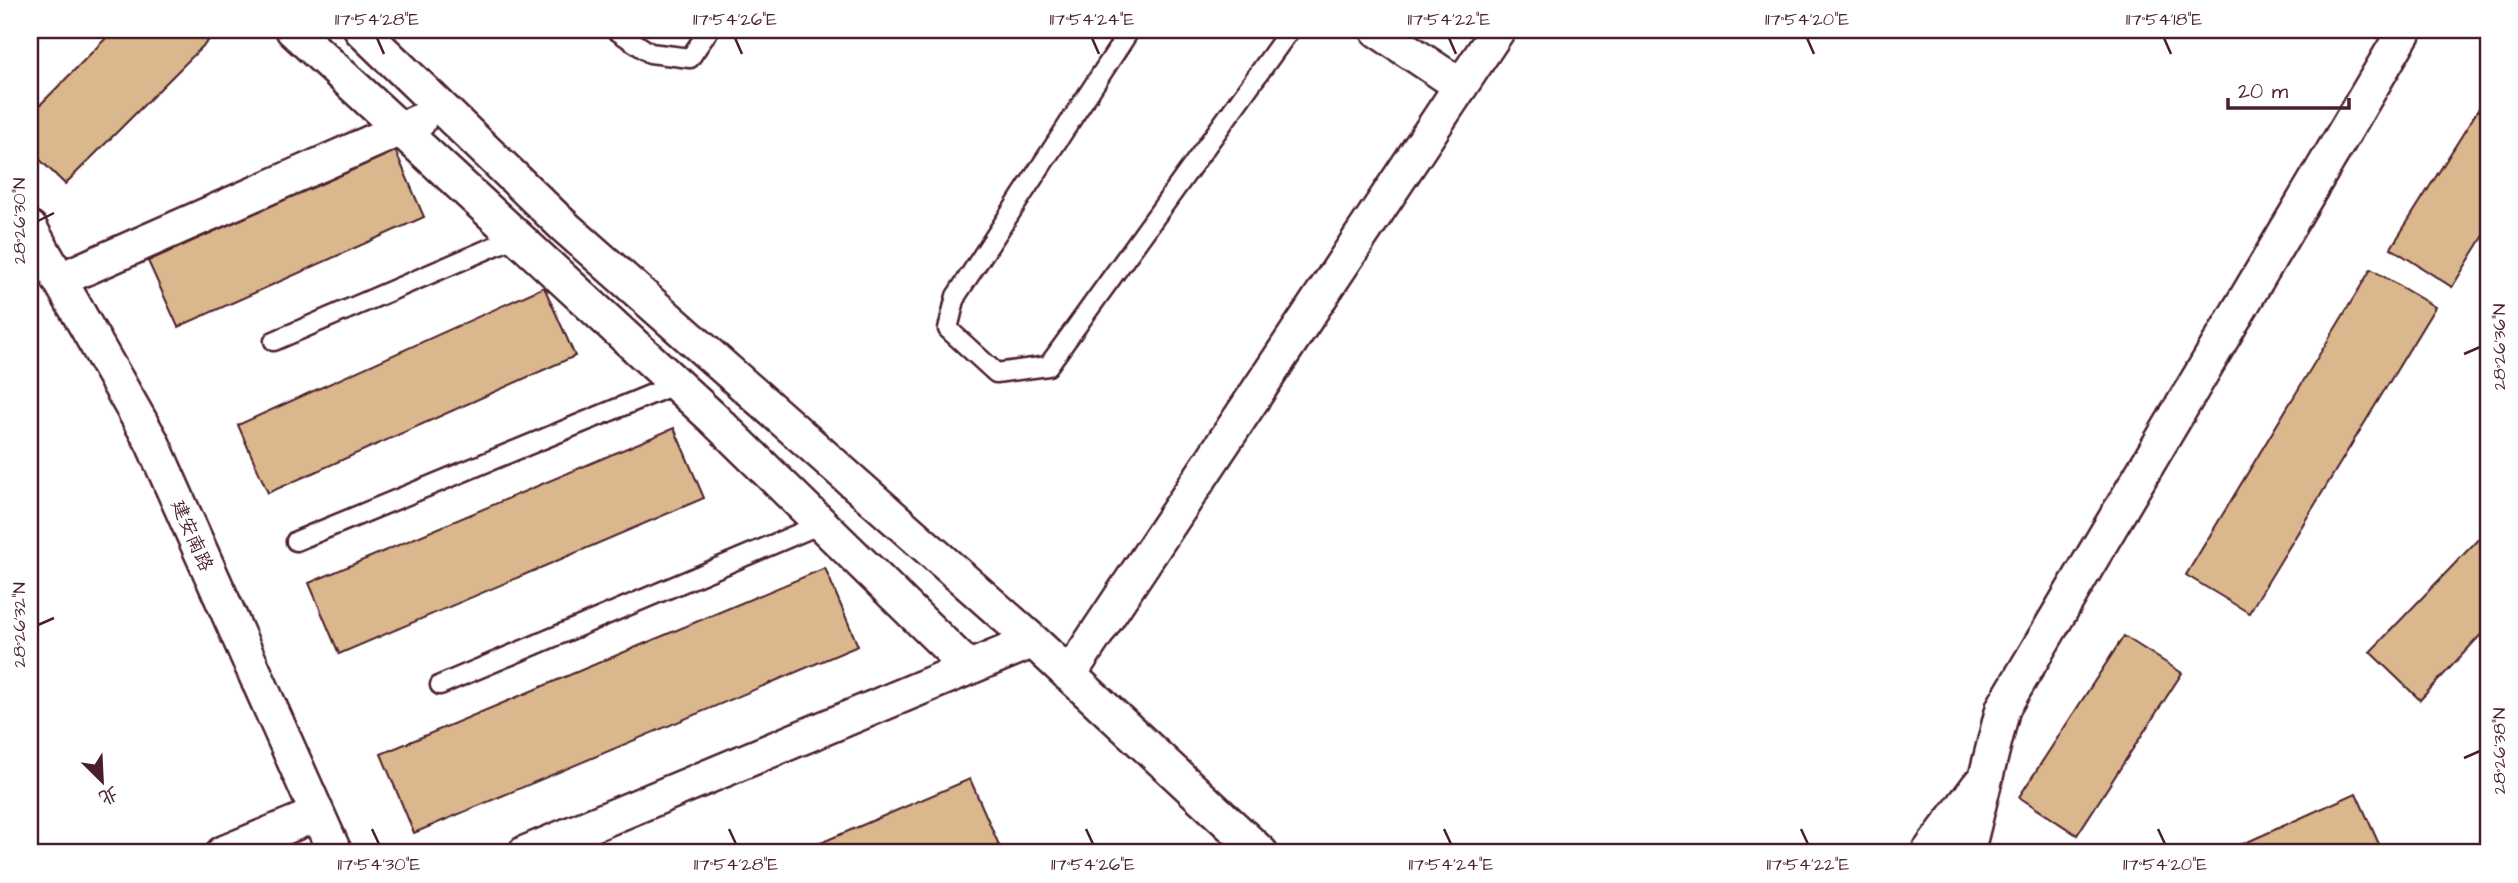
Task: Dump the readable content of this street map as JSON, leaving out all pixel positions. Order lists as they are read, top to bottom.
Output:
{
  "streets": {
    "street": ["建安南路"]
  },
  "scale_bar": "20 m",
  "north": "bottom right",
  "coordinates": [
    "117°54'28\"E",
    "117°54'26\"E",
    "117°54'24\"E",
    "117°54'22\"E",
    "117°54'20\"E",
    "117°54'18\"E",
    "28°26'30\"N",
    "28°26'36\"N",
    "28°26'32\"N",
    "28°26'38\"N",
    "117°54'30\"E"
  ]
}
